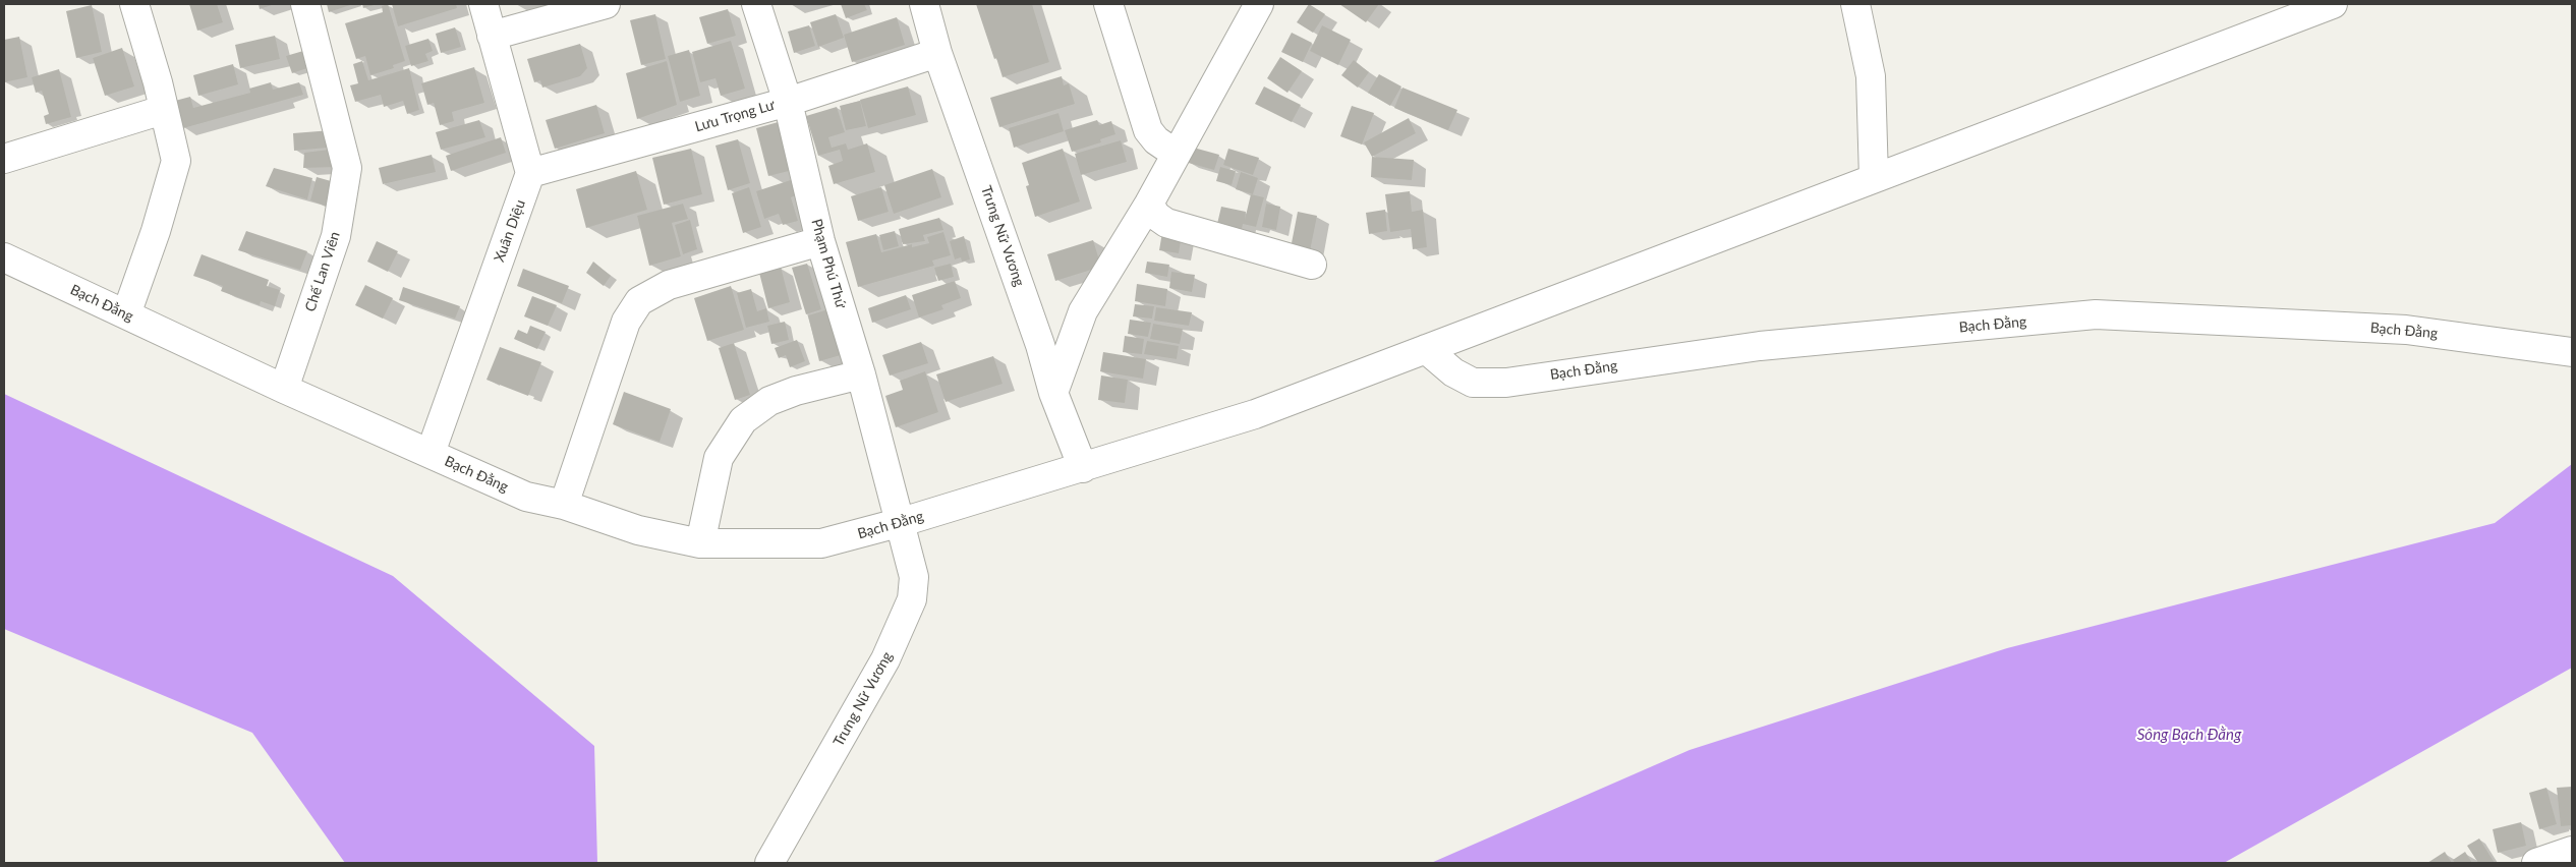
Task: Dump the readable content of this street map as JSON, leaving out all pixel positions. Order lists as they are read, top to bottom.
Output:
{
  "streets": {
    "street": [
      "Lưu Trọng Lư",
      "Xuân Diệu",
      "Trưng Nữ Vương",
      "Phạm Phú Thứ",
      "Chế Lan Viên",
      "Bạch Đằng"
    ]
  },
  "crossings": [
    ["Lưu Trọng Lư", "Xuân Diệu"],
    ["Lưu Trọng Lư", "Trưng Nữ Vương"],
    ["Lưu Trọng Lư", "Phạm Phú Thứ"],
    ["Xuân Diệu", "Bạch Đằng"],
    ["Trưng Nữ Vương", "Phạm Phú Thứ"],
    ["Trưng Nữ Vương", "Bạch Đằng"],
    ["Phạm Phú Thứ", "Bạch Đằng"],
    ["Chế Lan Viên", "Bạch Đằng"]
  ],
  "water": ["Sông Bạch Đằng"]
}
